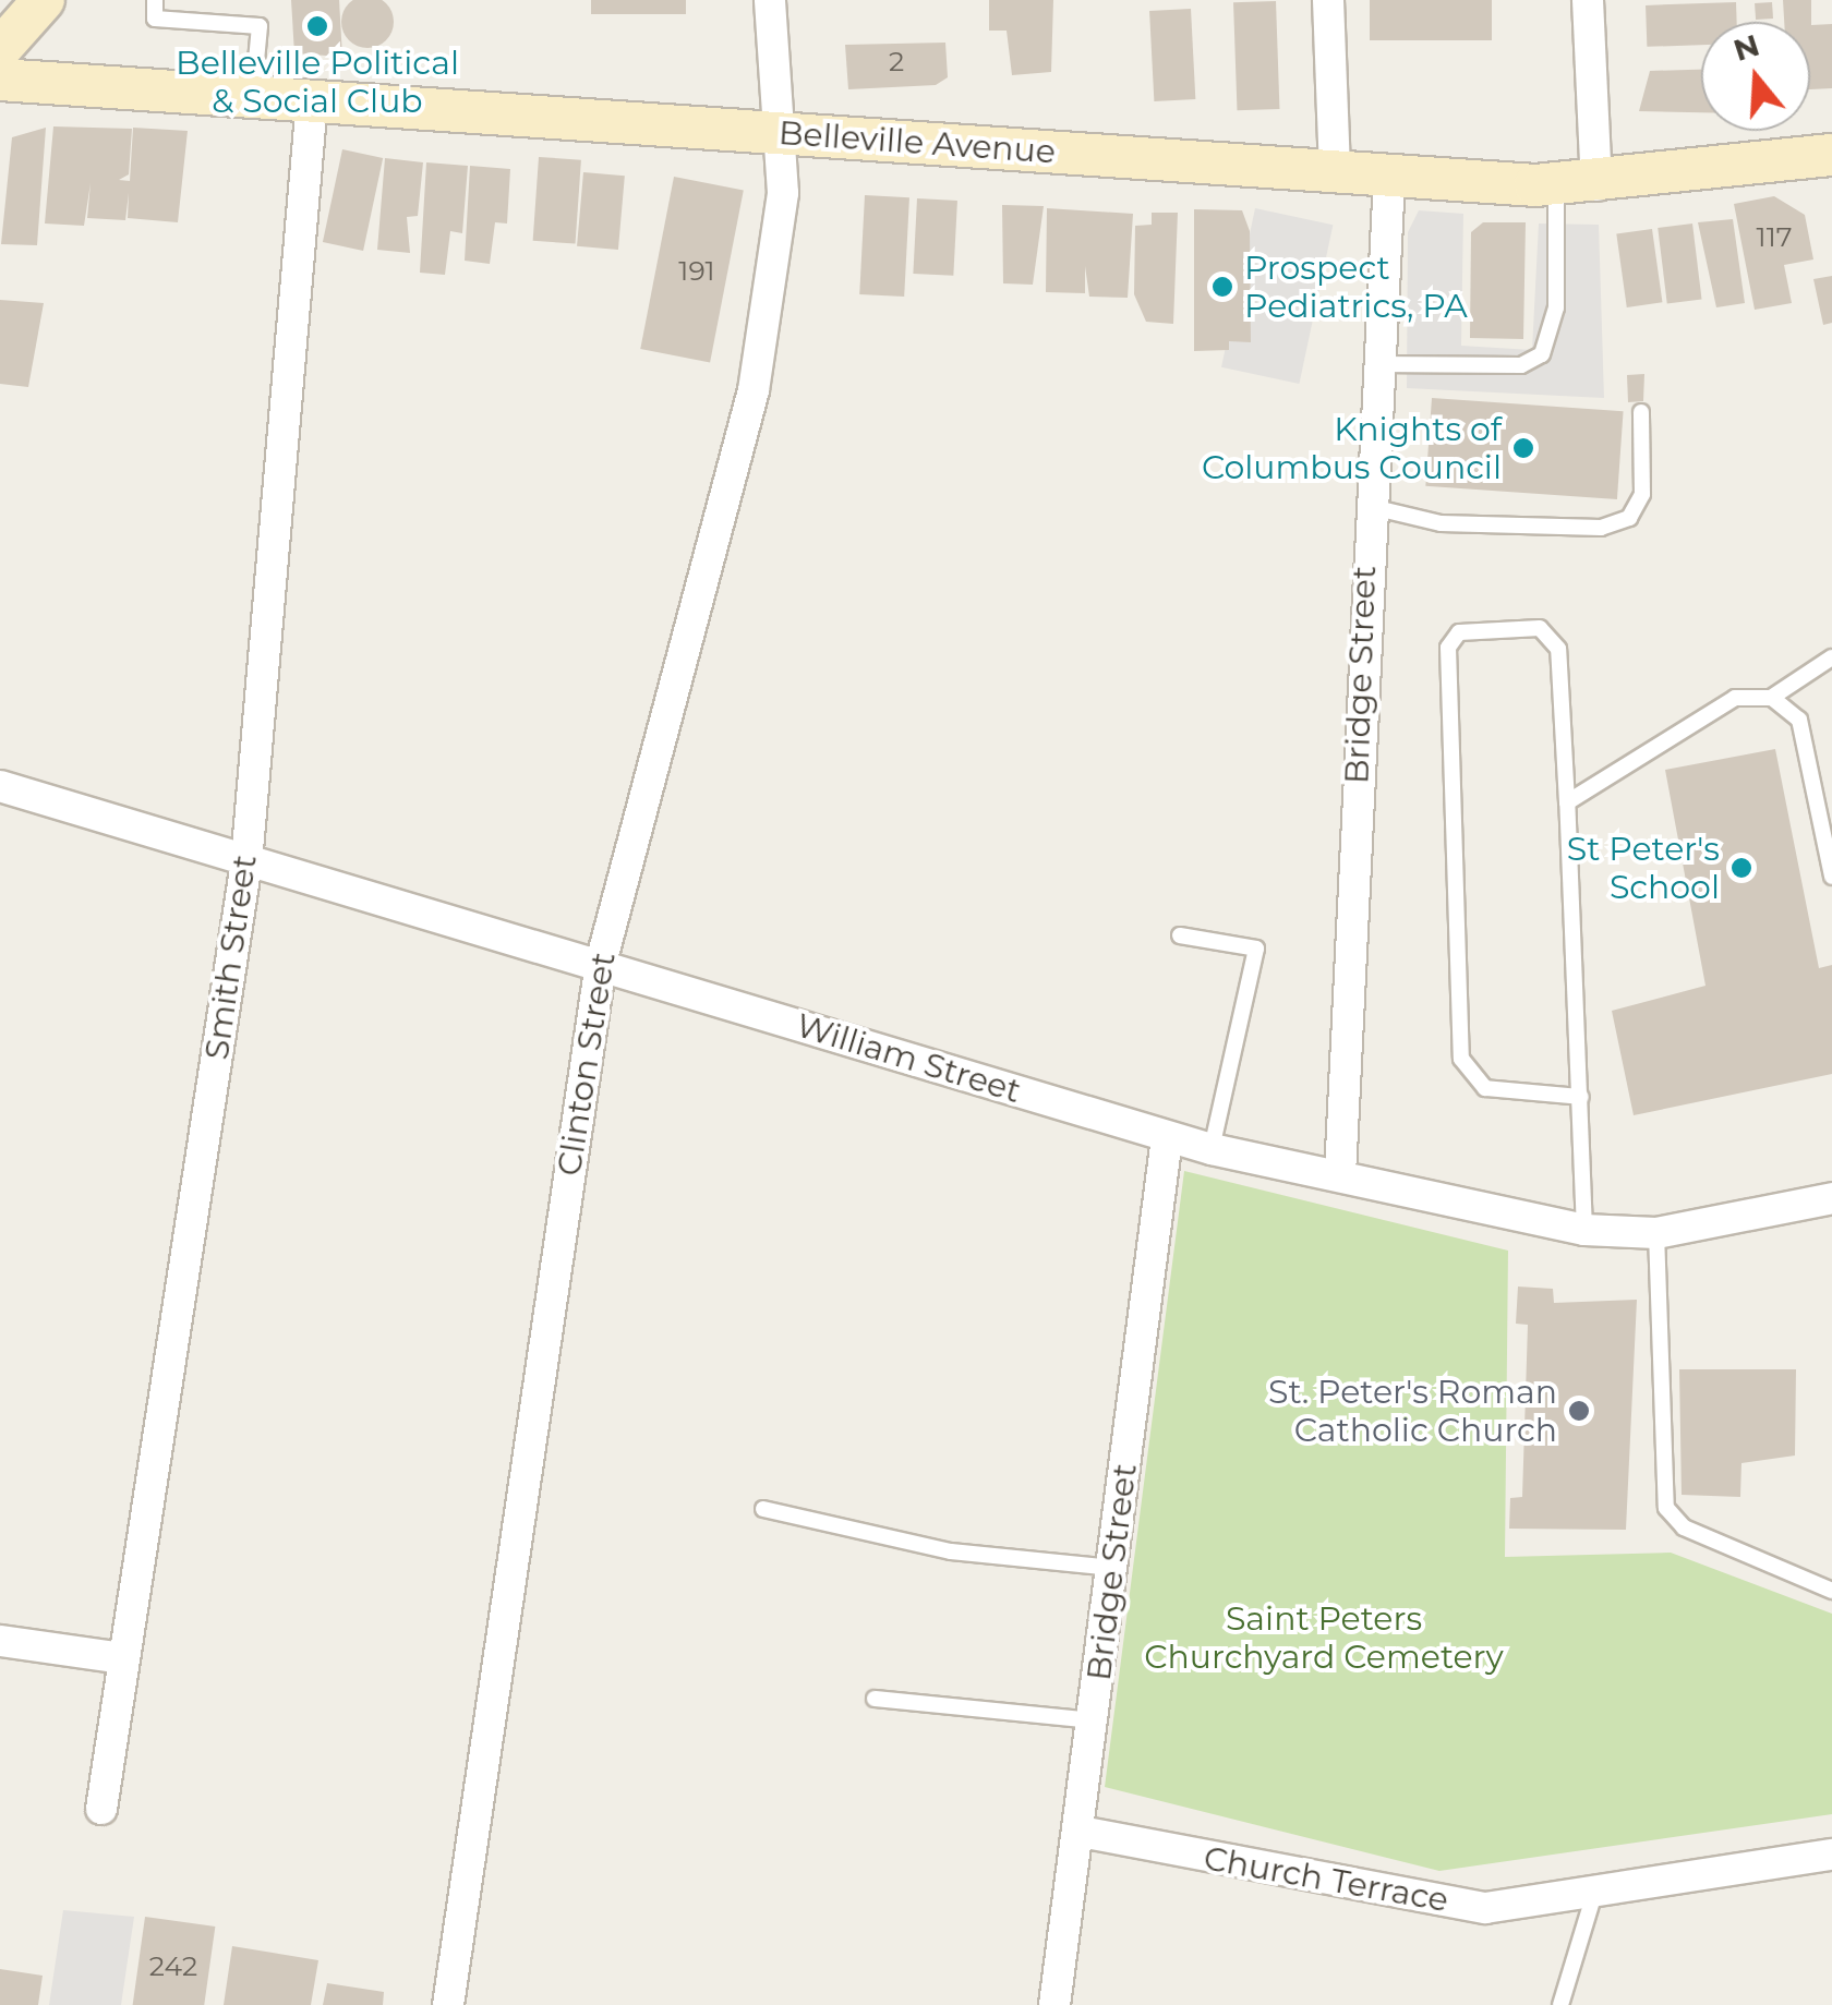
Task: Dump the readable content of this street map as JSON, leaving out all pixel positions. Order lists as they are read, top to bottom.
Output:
{
  "streets": {
    "main road": ["Belleville Avenue"],
    "street": [
      "Bridge Street",
      "Smith Street",
      "William Street",
      "Clinton Street",
      "Church Terrace"
    ]
  },
  "crossings": [
    ["Belleville Avenue", "Bridge Street"],
    ["Belleville Avenue", "Smith Street"],
    ["Belleville Avenue", "Clinton Street"],
    ["Bridge Street", "William Street"],
    ["Bridge Street", "Church Terrace"],
    ["Smith Street", "William Street"],
    ["William Street", "Clinton Street"]
  ],
  "parks": ["Saint Peters Churchyard Cemetery"],
  "places": [
    "Belleville Political & Social Club",
    "Prospect Pediatrics, PA",
    "Knights of Columbus Council",
    "St Peter's School",
    "St. Peter's Roman Catholic Church"
  ],
  "house_numbers": [
    "2",
    "117",
    "191",
    "242"
  ],
  "north": "top"
}
